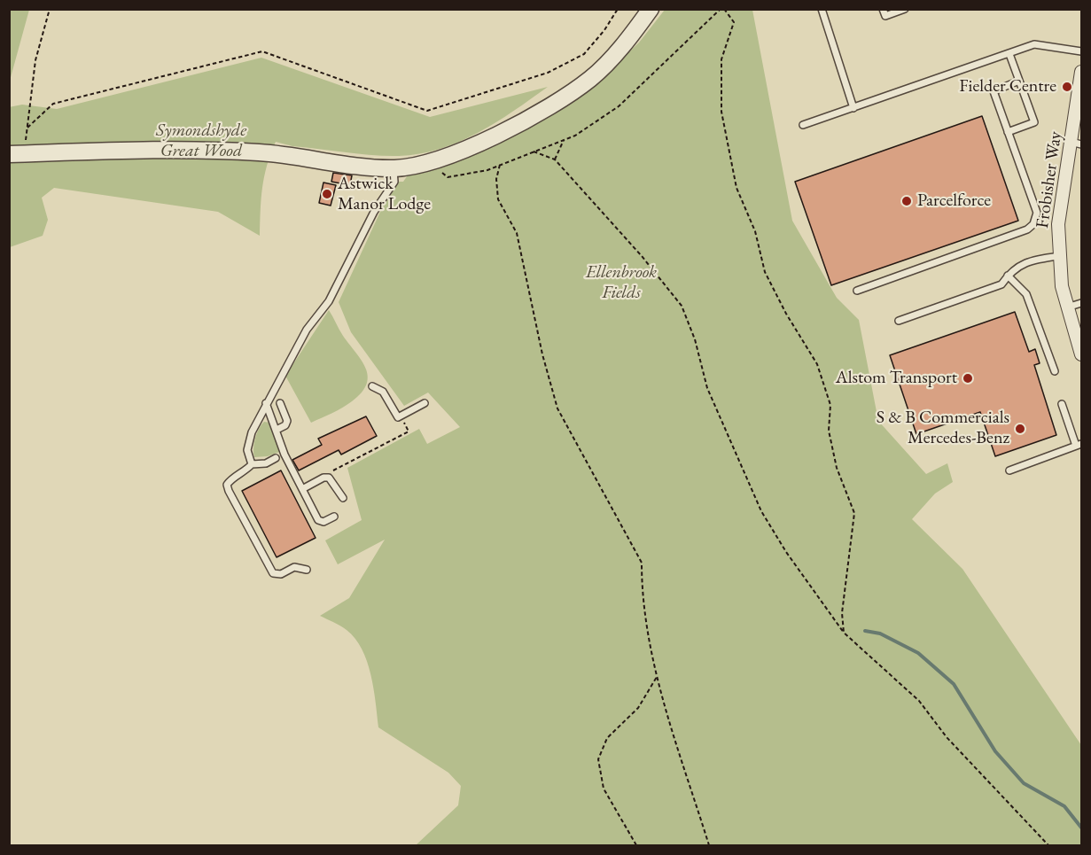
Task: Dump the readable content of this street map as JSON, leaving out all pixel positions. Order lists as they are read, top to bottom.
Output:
{
  "streets": {
    "street": ["Frobisher Way"]
  },
  "parks": ["Symondshyde Great Wood", "Ellenbrook Fields"],
  "places": [
    "Fielder Centre",
    "Astwick Manor Lodge",
    "Parcelforce",
    "Alstom Transport",
    "S & B Commercials Mercedes-Benz"
  ]
}
